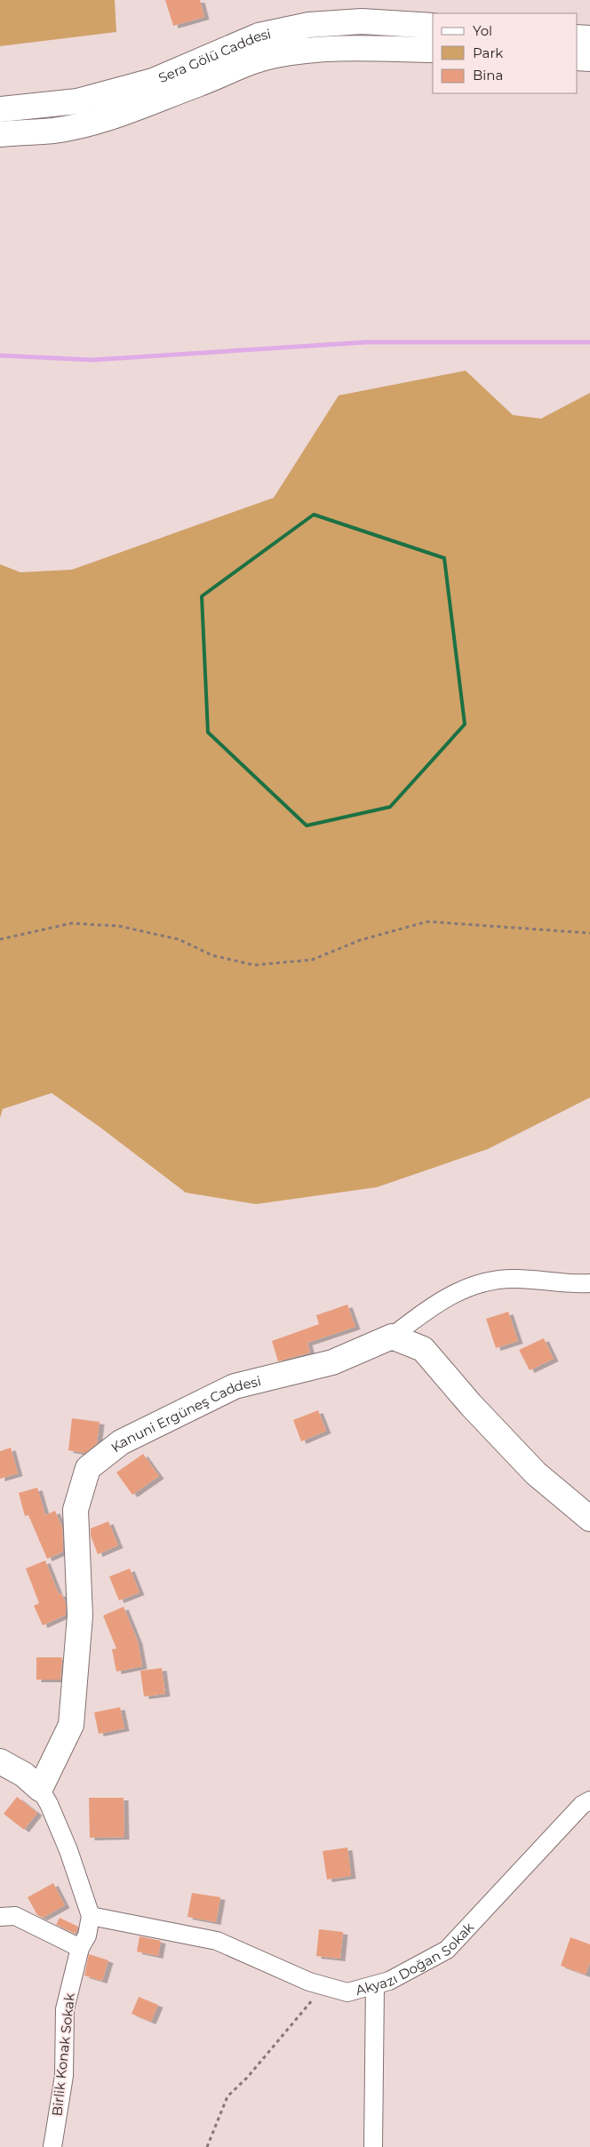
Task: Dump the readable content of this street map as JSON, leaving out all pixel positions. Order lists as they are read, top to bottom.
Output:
{
  "streets": {
    "street": [
      "Sera Gölü Caddesi",
      "Kanuni Ergüneş Caddesi",
      "Akyazı Doğan Sokak",
      "Birlik Konak Sokak"
    ]
  },
  "crossings": [
    ["Akyazı Doğan Sokak", "Birlik Konak Sokak"]
  ],
  "legend": ["Yol", "Park", "Bina"]
}
